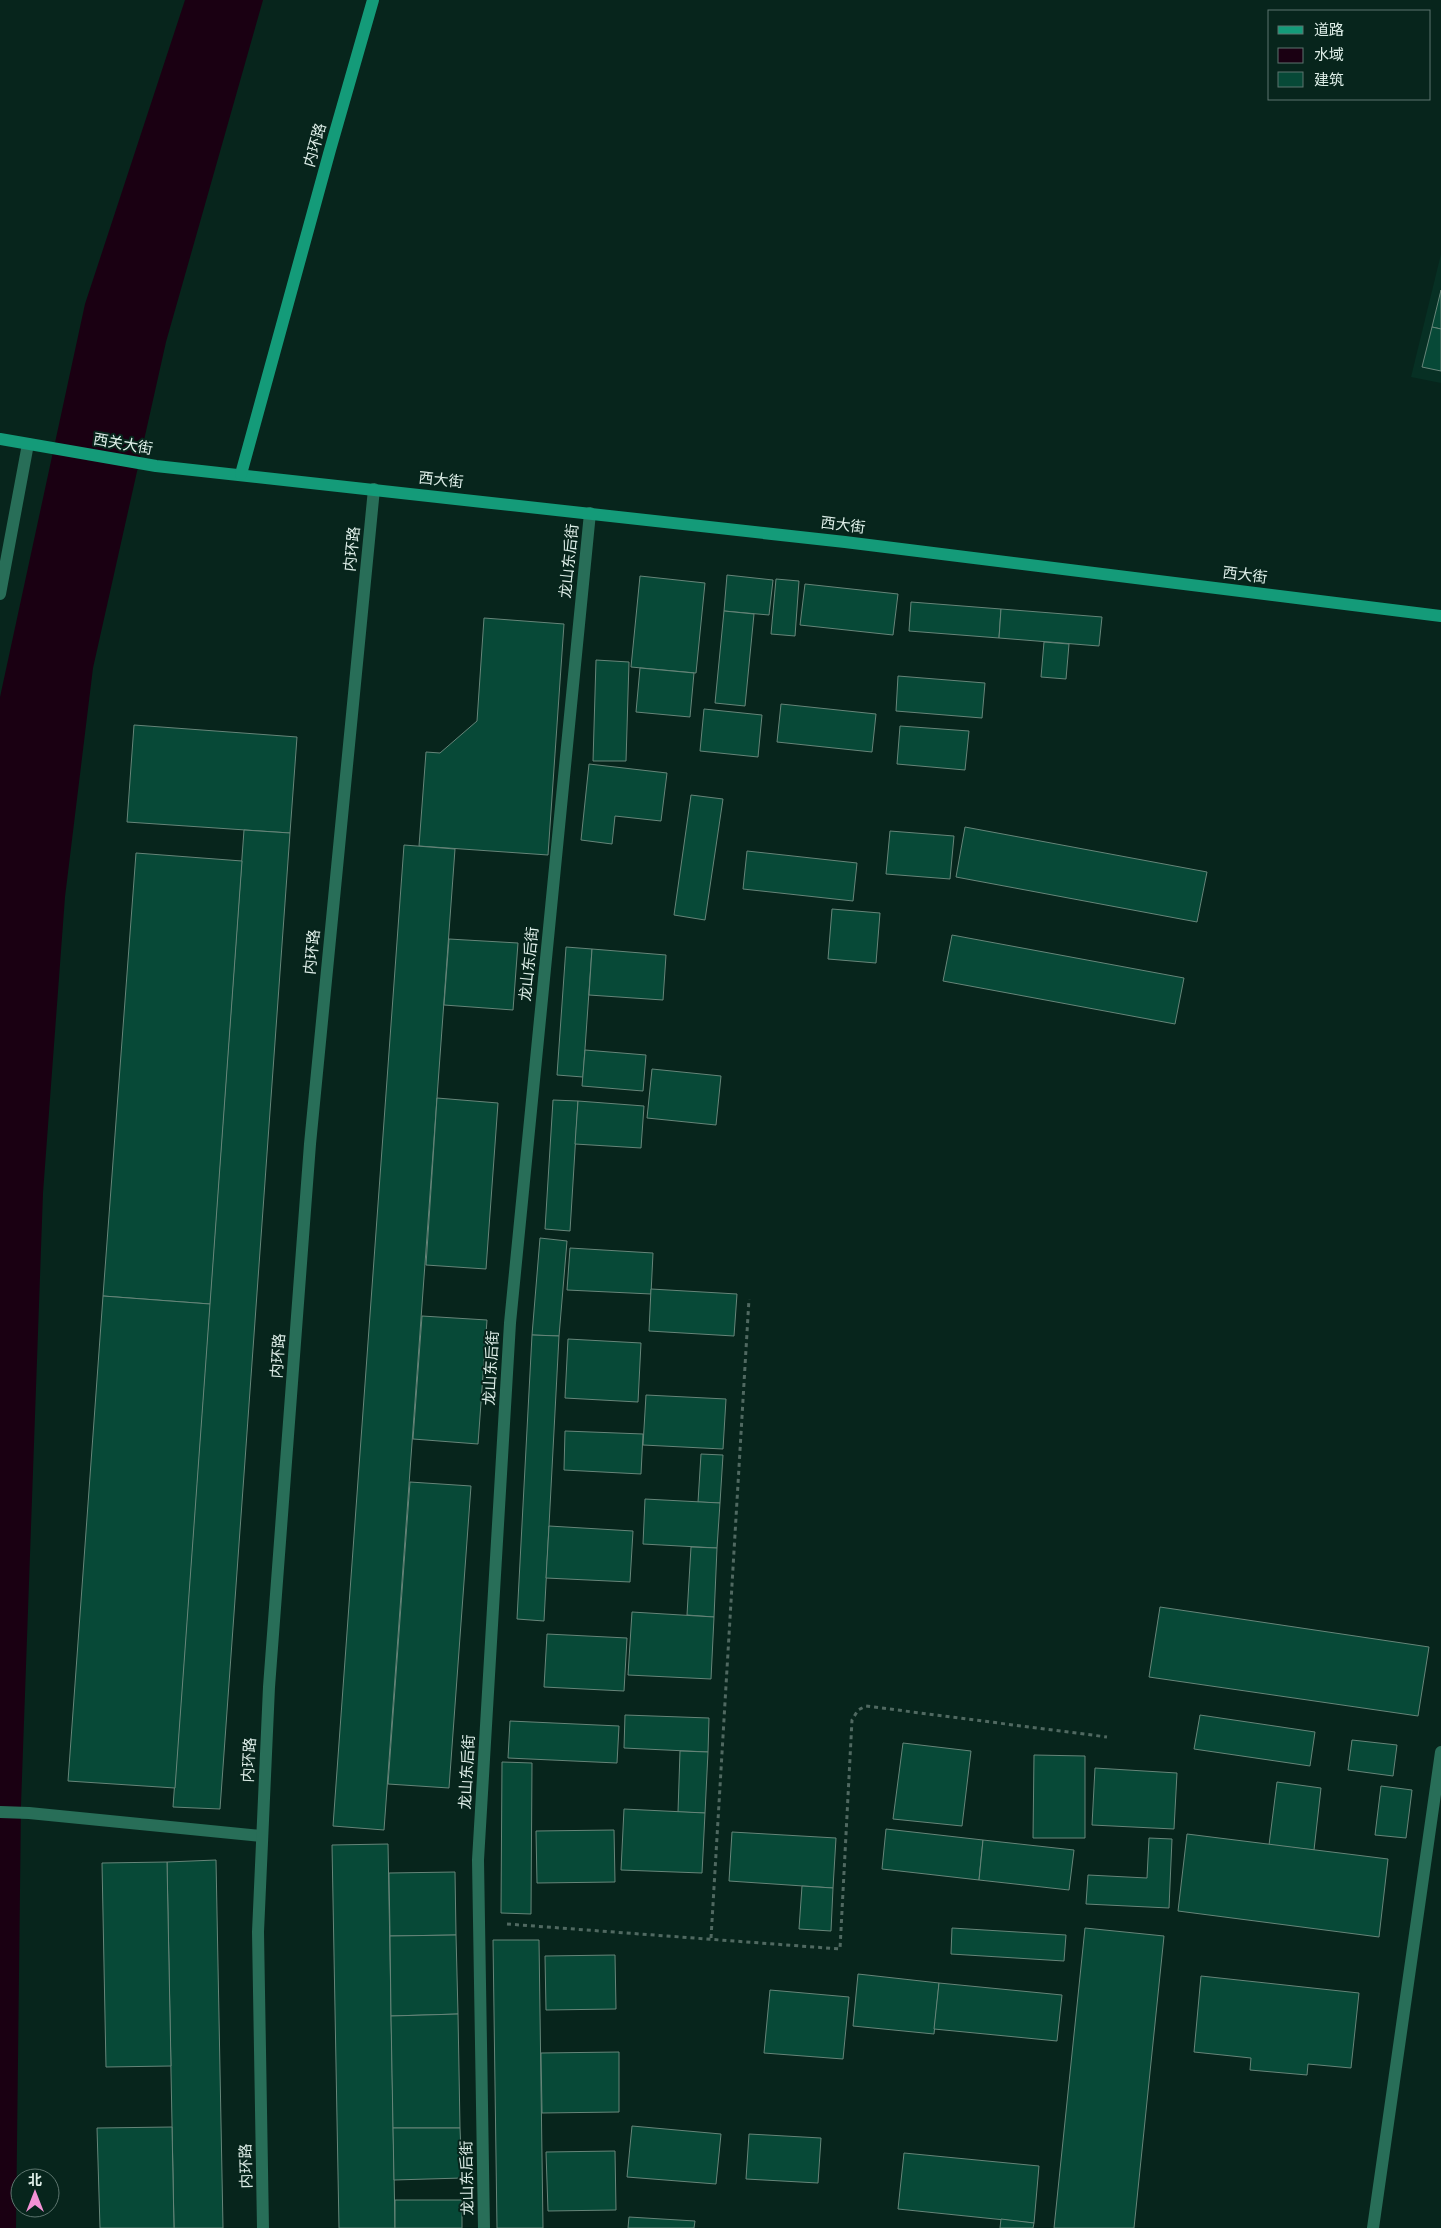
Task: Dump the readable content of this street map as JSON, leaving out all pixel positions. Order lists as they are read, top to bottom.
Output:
{
  "streets": {
    "main road": ["内环路", "西关大街", "西大街"],
    "street": ["龙山东后街"]
  },
  "crossings": [
    ["内环路", "西关大街"],
    ["内环路", "西大街"],
    ["西关大街", "西大街"],
    ["西大街", "龙山东后街"]
  ],
  "legend": ["道路", "水域", "建筑"],
  "north": "top"
}
